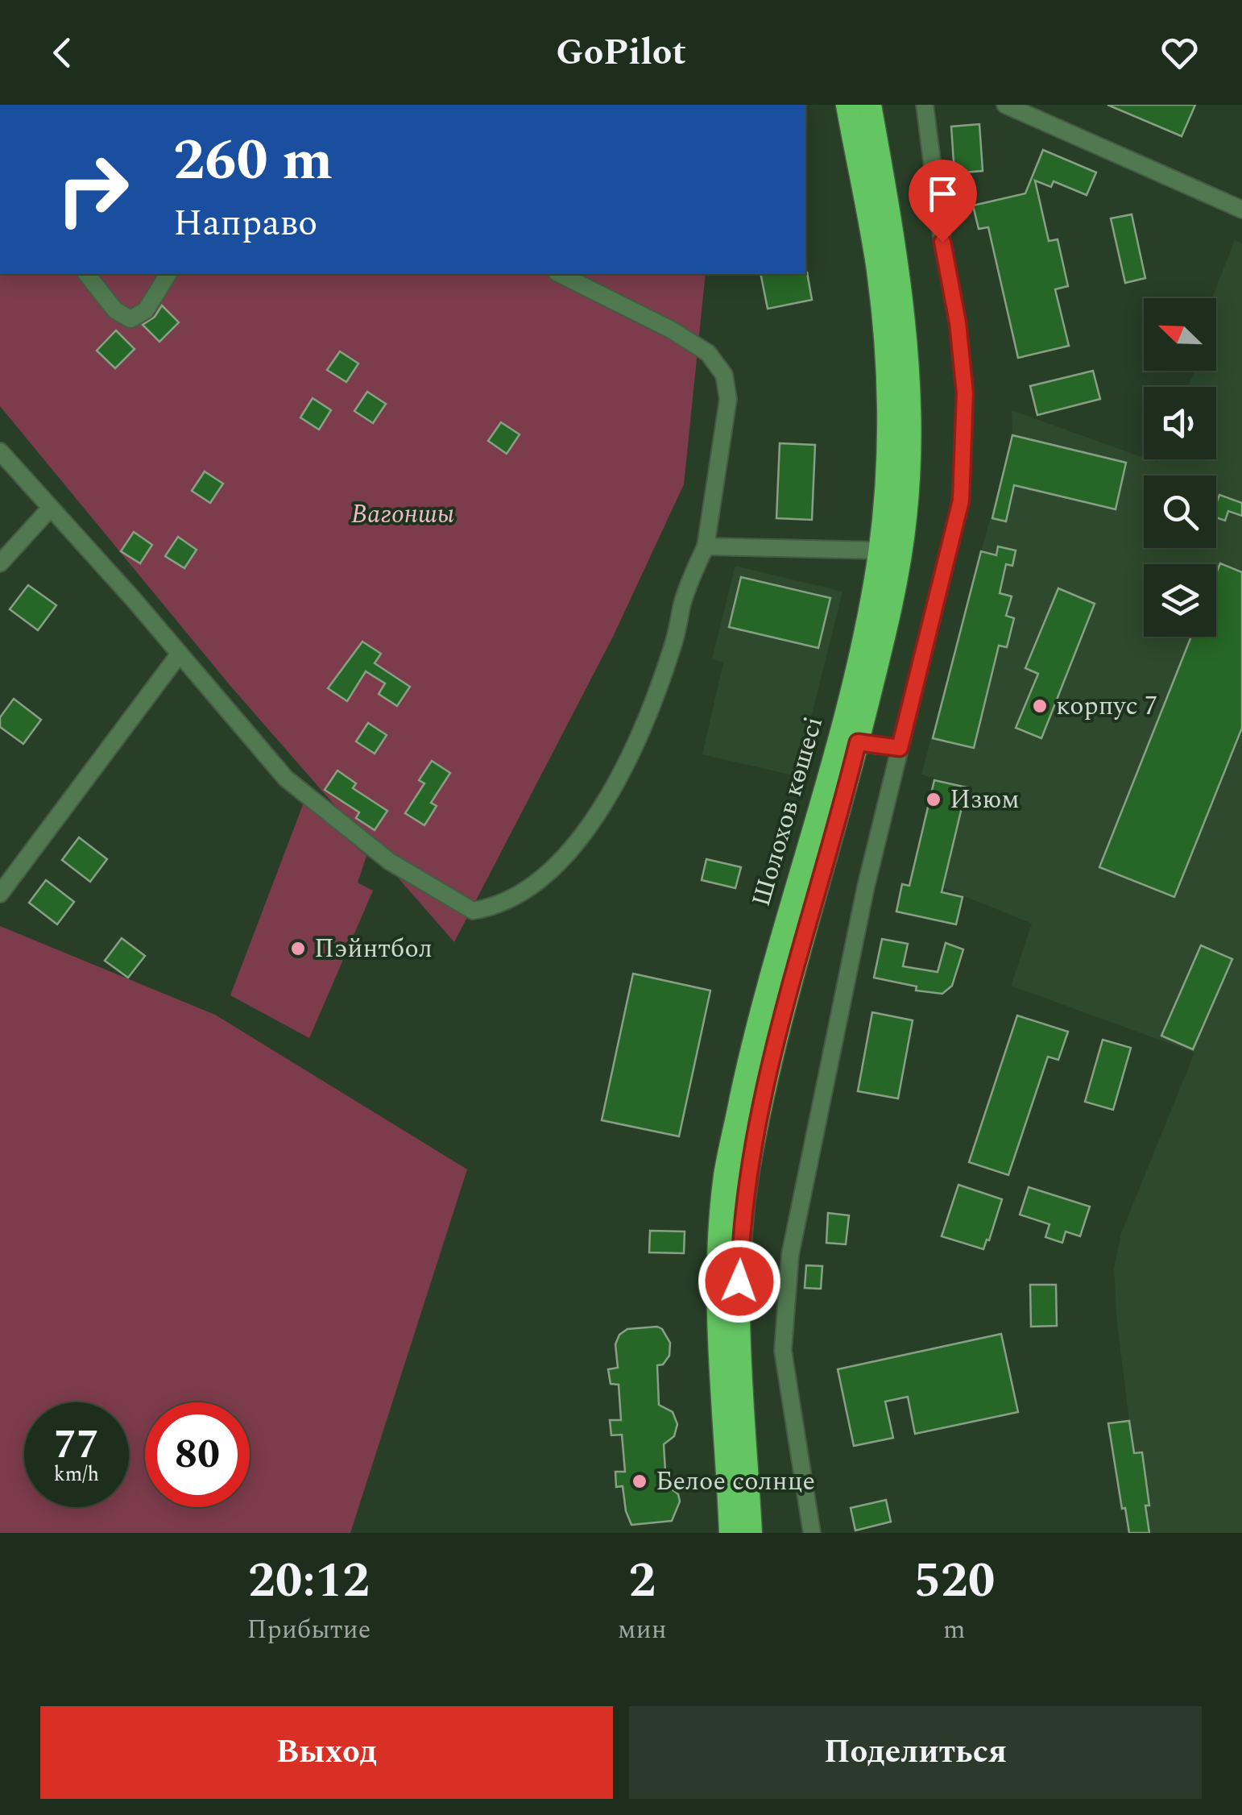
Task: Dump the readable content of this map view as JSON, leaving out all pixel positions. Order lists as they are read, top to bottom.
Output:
{
  "streets": {
    "highway": ["Шолохов көшесі"]
  },
  "parks": ["Вагоншы"],
  "places": [
    "корпус 7",
    "Изюм",
    "Пэйнтбол",
    "Белое солнце"
  ],
  "north": "top left",
  "page": {
    "header": "GoPilot",
    "turn": ["260 m", "Направо"],
    "speed": "77 km/h",
    "limit": "80",
    "eta": [
      "20:12",
      "Прибытие",
      "2",
      "мин",
      "520",
      "m"
    ],
    "buttons": ["Выход", "Поделиться"]
  }
}
